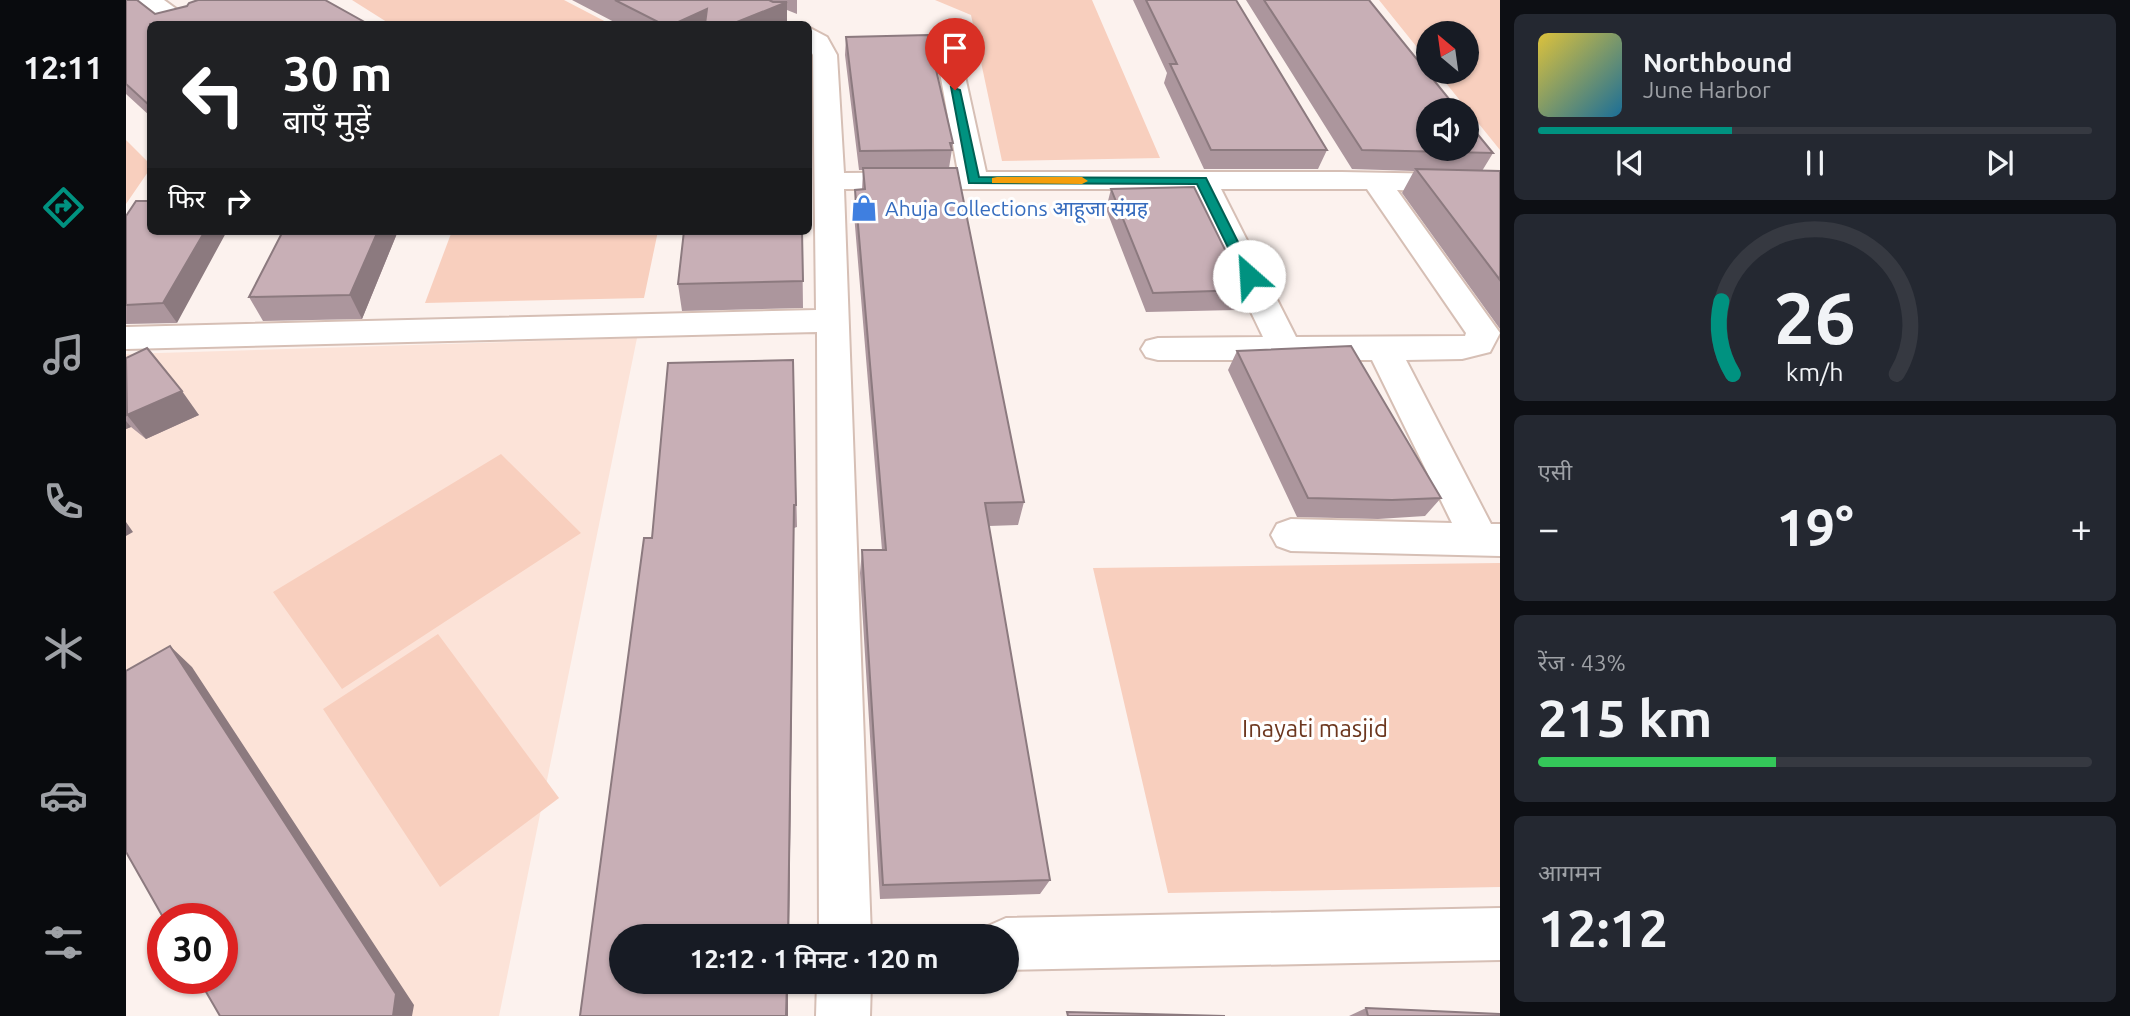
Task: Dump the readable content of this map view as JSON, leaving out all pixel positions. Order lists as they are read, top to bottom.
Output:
{
  "parks": ["Inayati masjid"],
  "places": {
    "shop": ["Ahuja Collections आहूजा संग्रह"]
  },
  "north": "top left",
  "page": {
    "tabs": "12:11",
    "turn": ["30 m", "बाएँ मुड़ें"],
    "song": ["Northbound", "June Harbor"],
    "then": "फिर",
    "tile": [
      "एसी",
      ["रेंज · 43%", "215 km"],
      ["आगमन", "12:12"]
    ],
    "heat": ["−", "19°", "+"],
    "limit": "30",
    "trip": "12:12 · 1 मिनट · 120 m",
    "gauge": ["26", "km/h"]
  }
}
